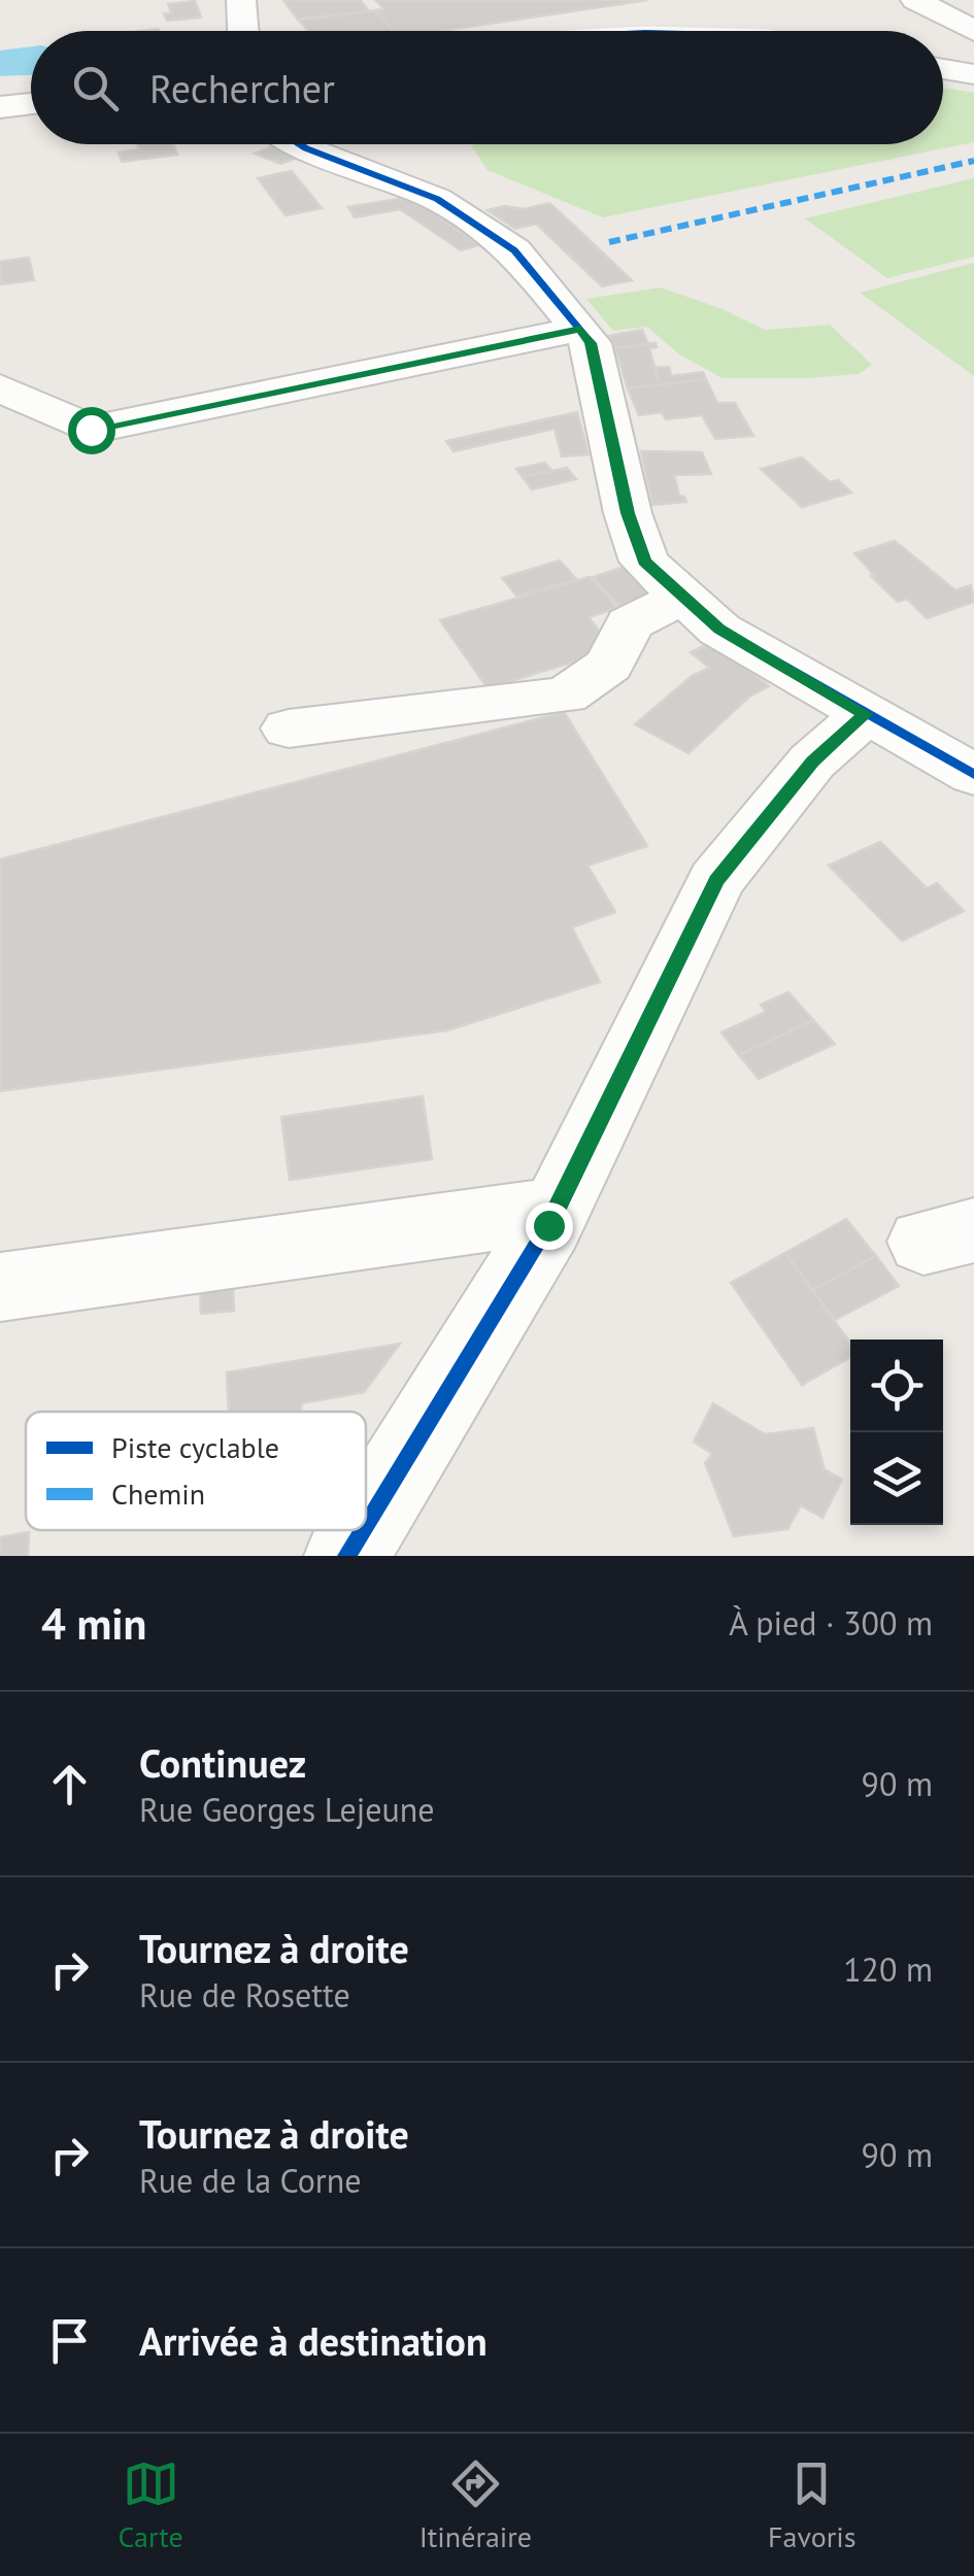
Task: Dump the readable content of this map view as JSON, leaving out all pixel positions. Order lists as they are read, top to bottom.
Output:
{
  "legend": ["Piste cyclable", "Chemin"],
  "page": {
    "search": "Rechercher",
    "heading": ["4 min", "À pied · 300 m"],
    "list": [
      ["Continuez", "Rue Georges Lejeune", "90 m"],
      ["Tournez à droite", "Rue de Rosette", "120 m"],
      ["Tournez à droite", "Rue de la Corne", "90 m"],
      "Arrivée à destination"
    ],
    "nav": ["Carte", "Itinéraire", "Favoris"]
  }
}
